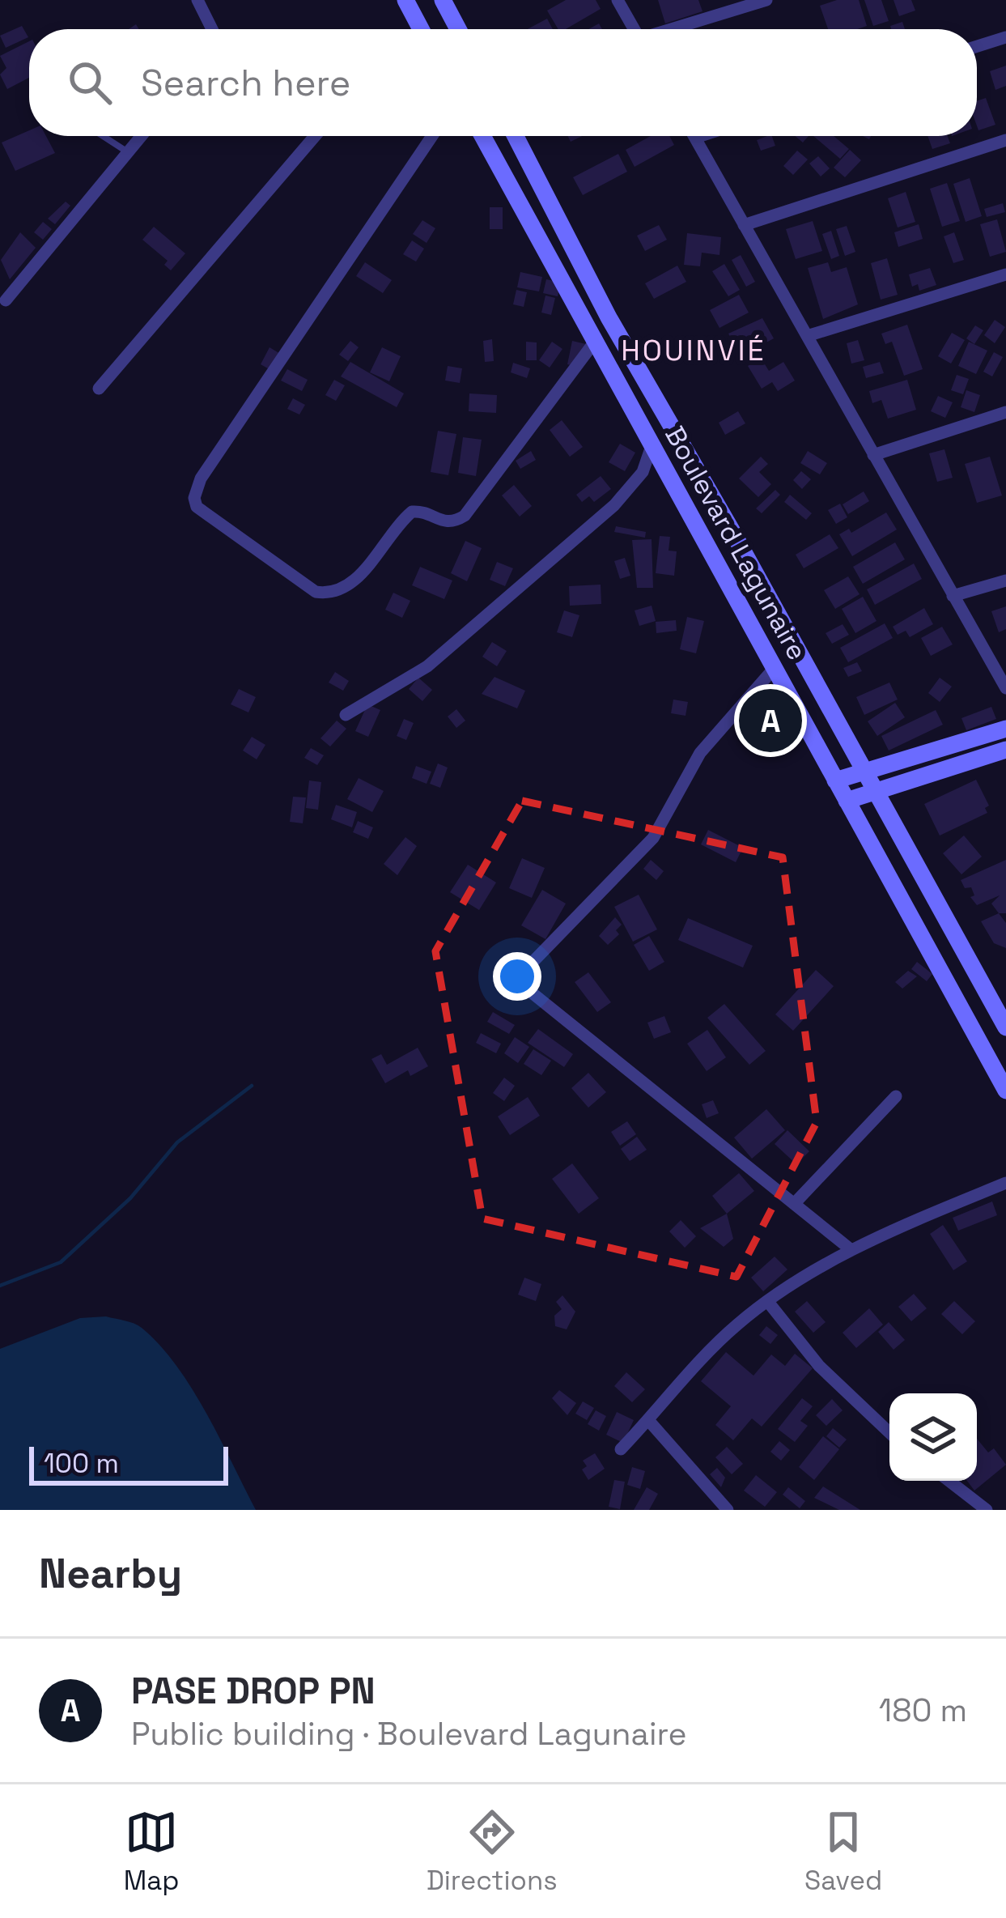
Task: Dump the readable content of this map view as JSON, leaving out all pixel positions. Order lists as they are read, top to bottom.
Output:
{
  "streets": {
    "main road": ["Boulevard Lagunaire"]
  },
  "districts": ["HOUINVIÉ"],
  "scale_bar": "100 m",
  "page": {
    "search": "Search here",
    "pins": "A",
    "scale": "100 m",
    "heading": "Nearby",
    "list": [
      {
        "mark": "A",
        "name": "PASE DROP PN",
        "note": "Public building · Boulevard Lagunaire",
        "value": "180 m"
      }
    ],
    "nav": ["Map", "Directions", "Saved"]
  }
}
